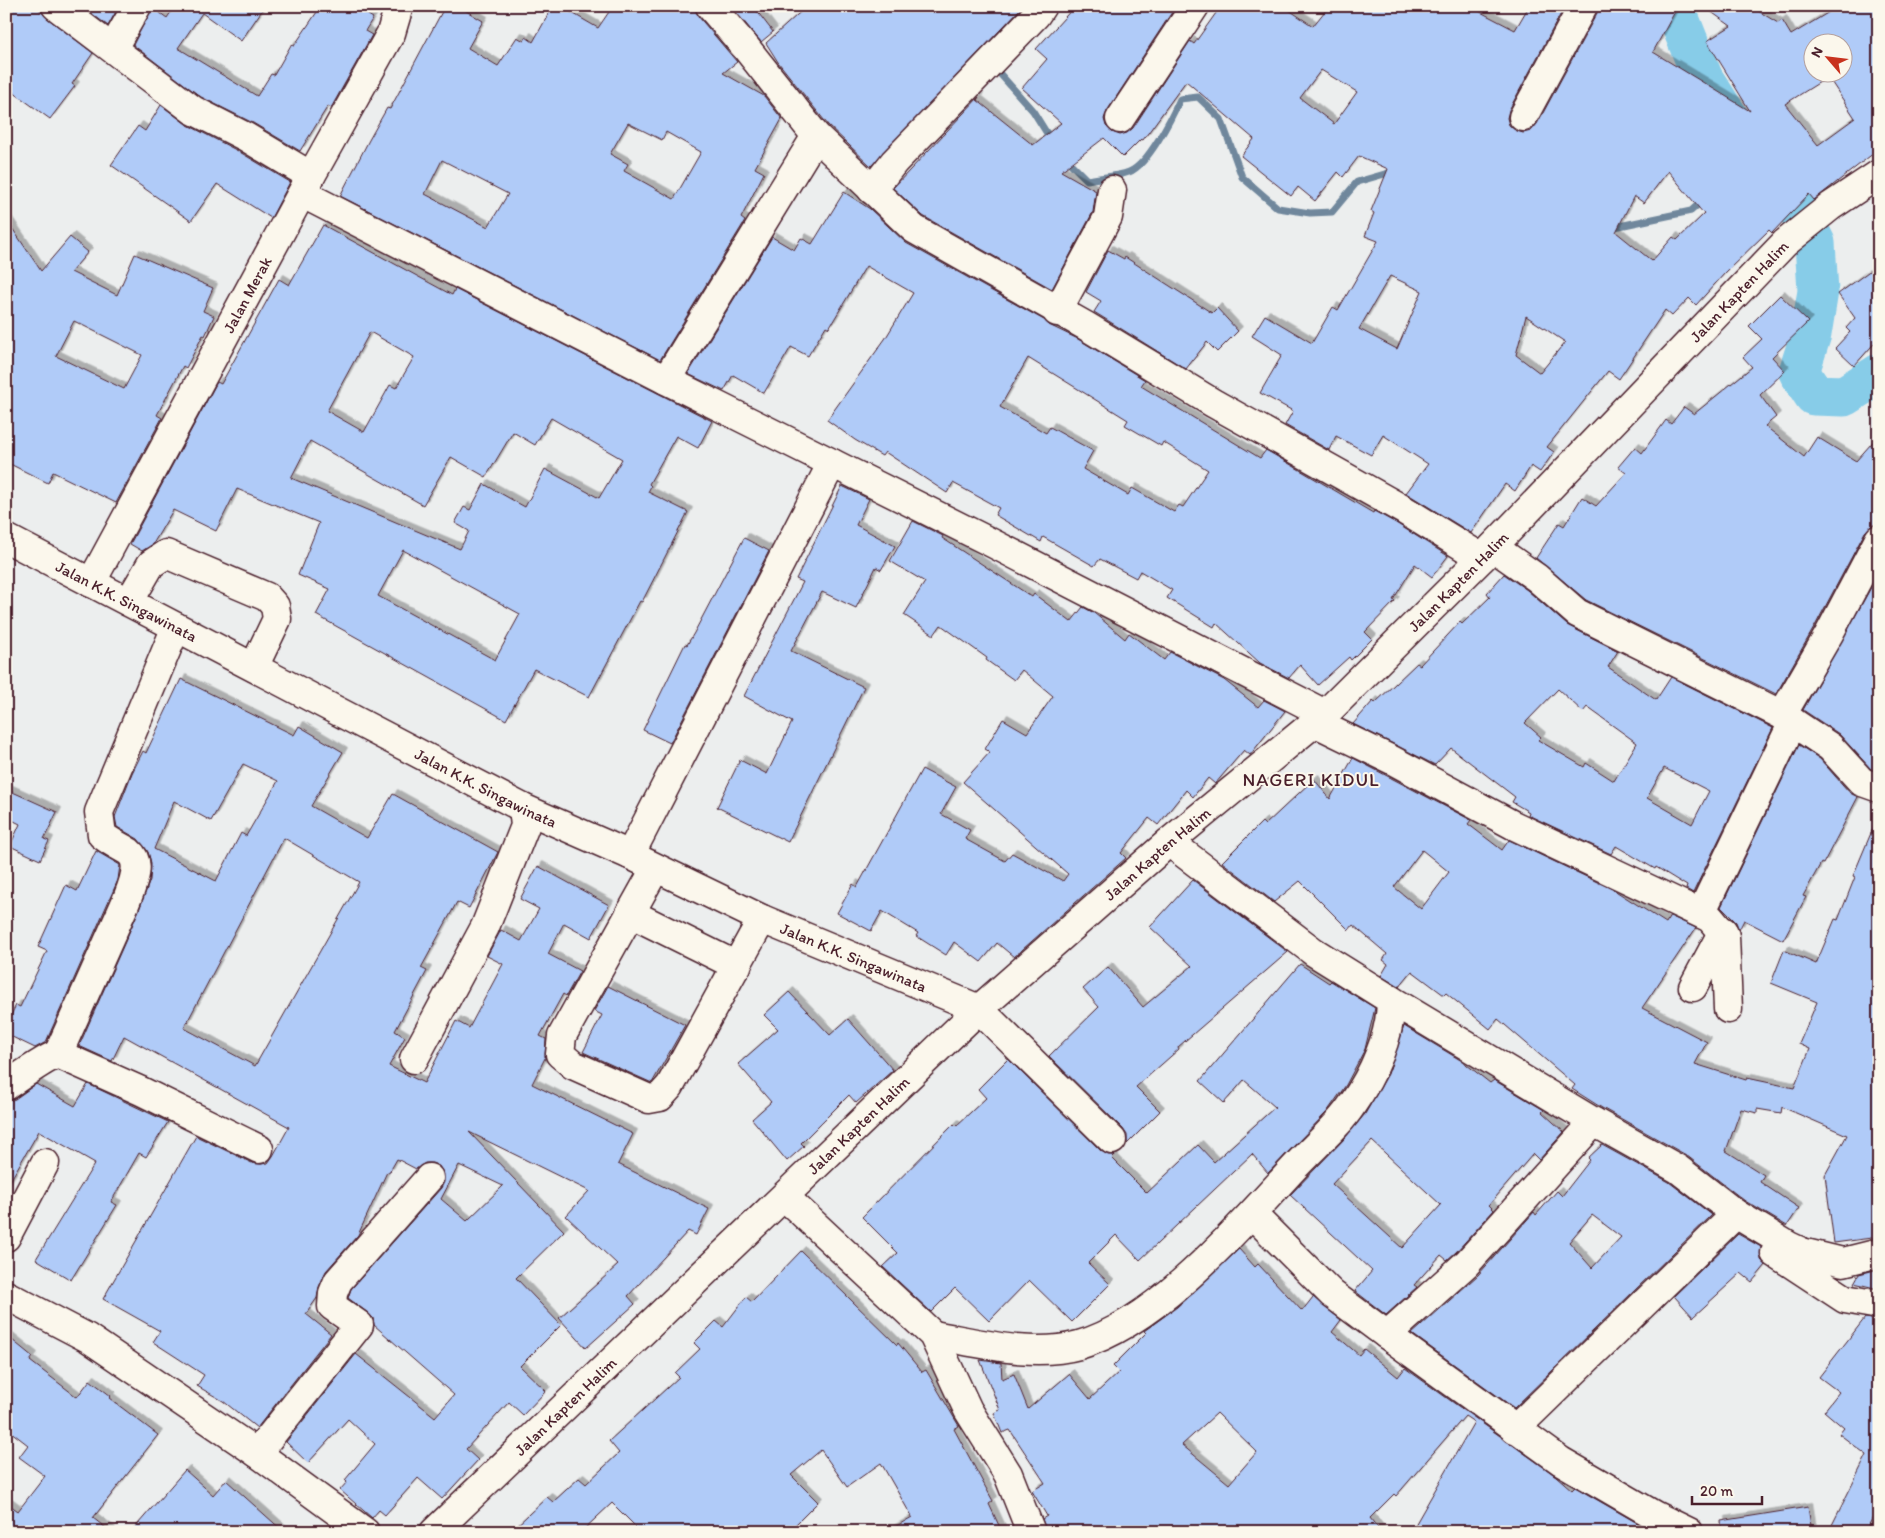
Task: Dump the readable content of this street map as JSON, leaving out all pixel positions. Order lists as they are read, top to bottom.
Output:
{
  "streets": {
    "street": ["Jalan Kapten Halim", "Jalan Merak", "Jalan K.K. Singawinata"]
  },
  "crossings": [
    ["Jalan Kapten Halim", "Jalan K.K. Singawinata"],
    ["Jalan Merak", "Jalan K.K. Singawinata"]
  ],
  "districts": ["NAGERI KIDUL"],
  "scale_bar": "20 m",
  "north": "top left"
}
